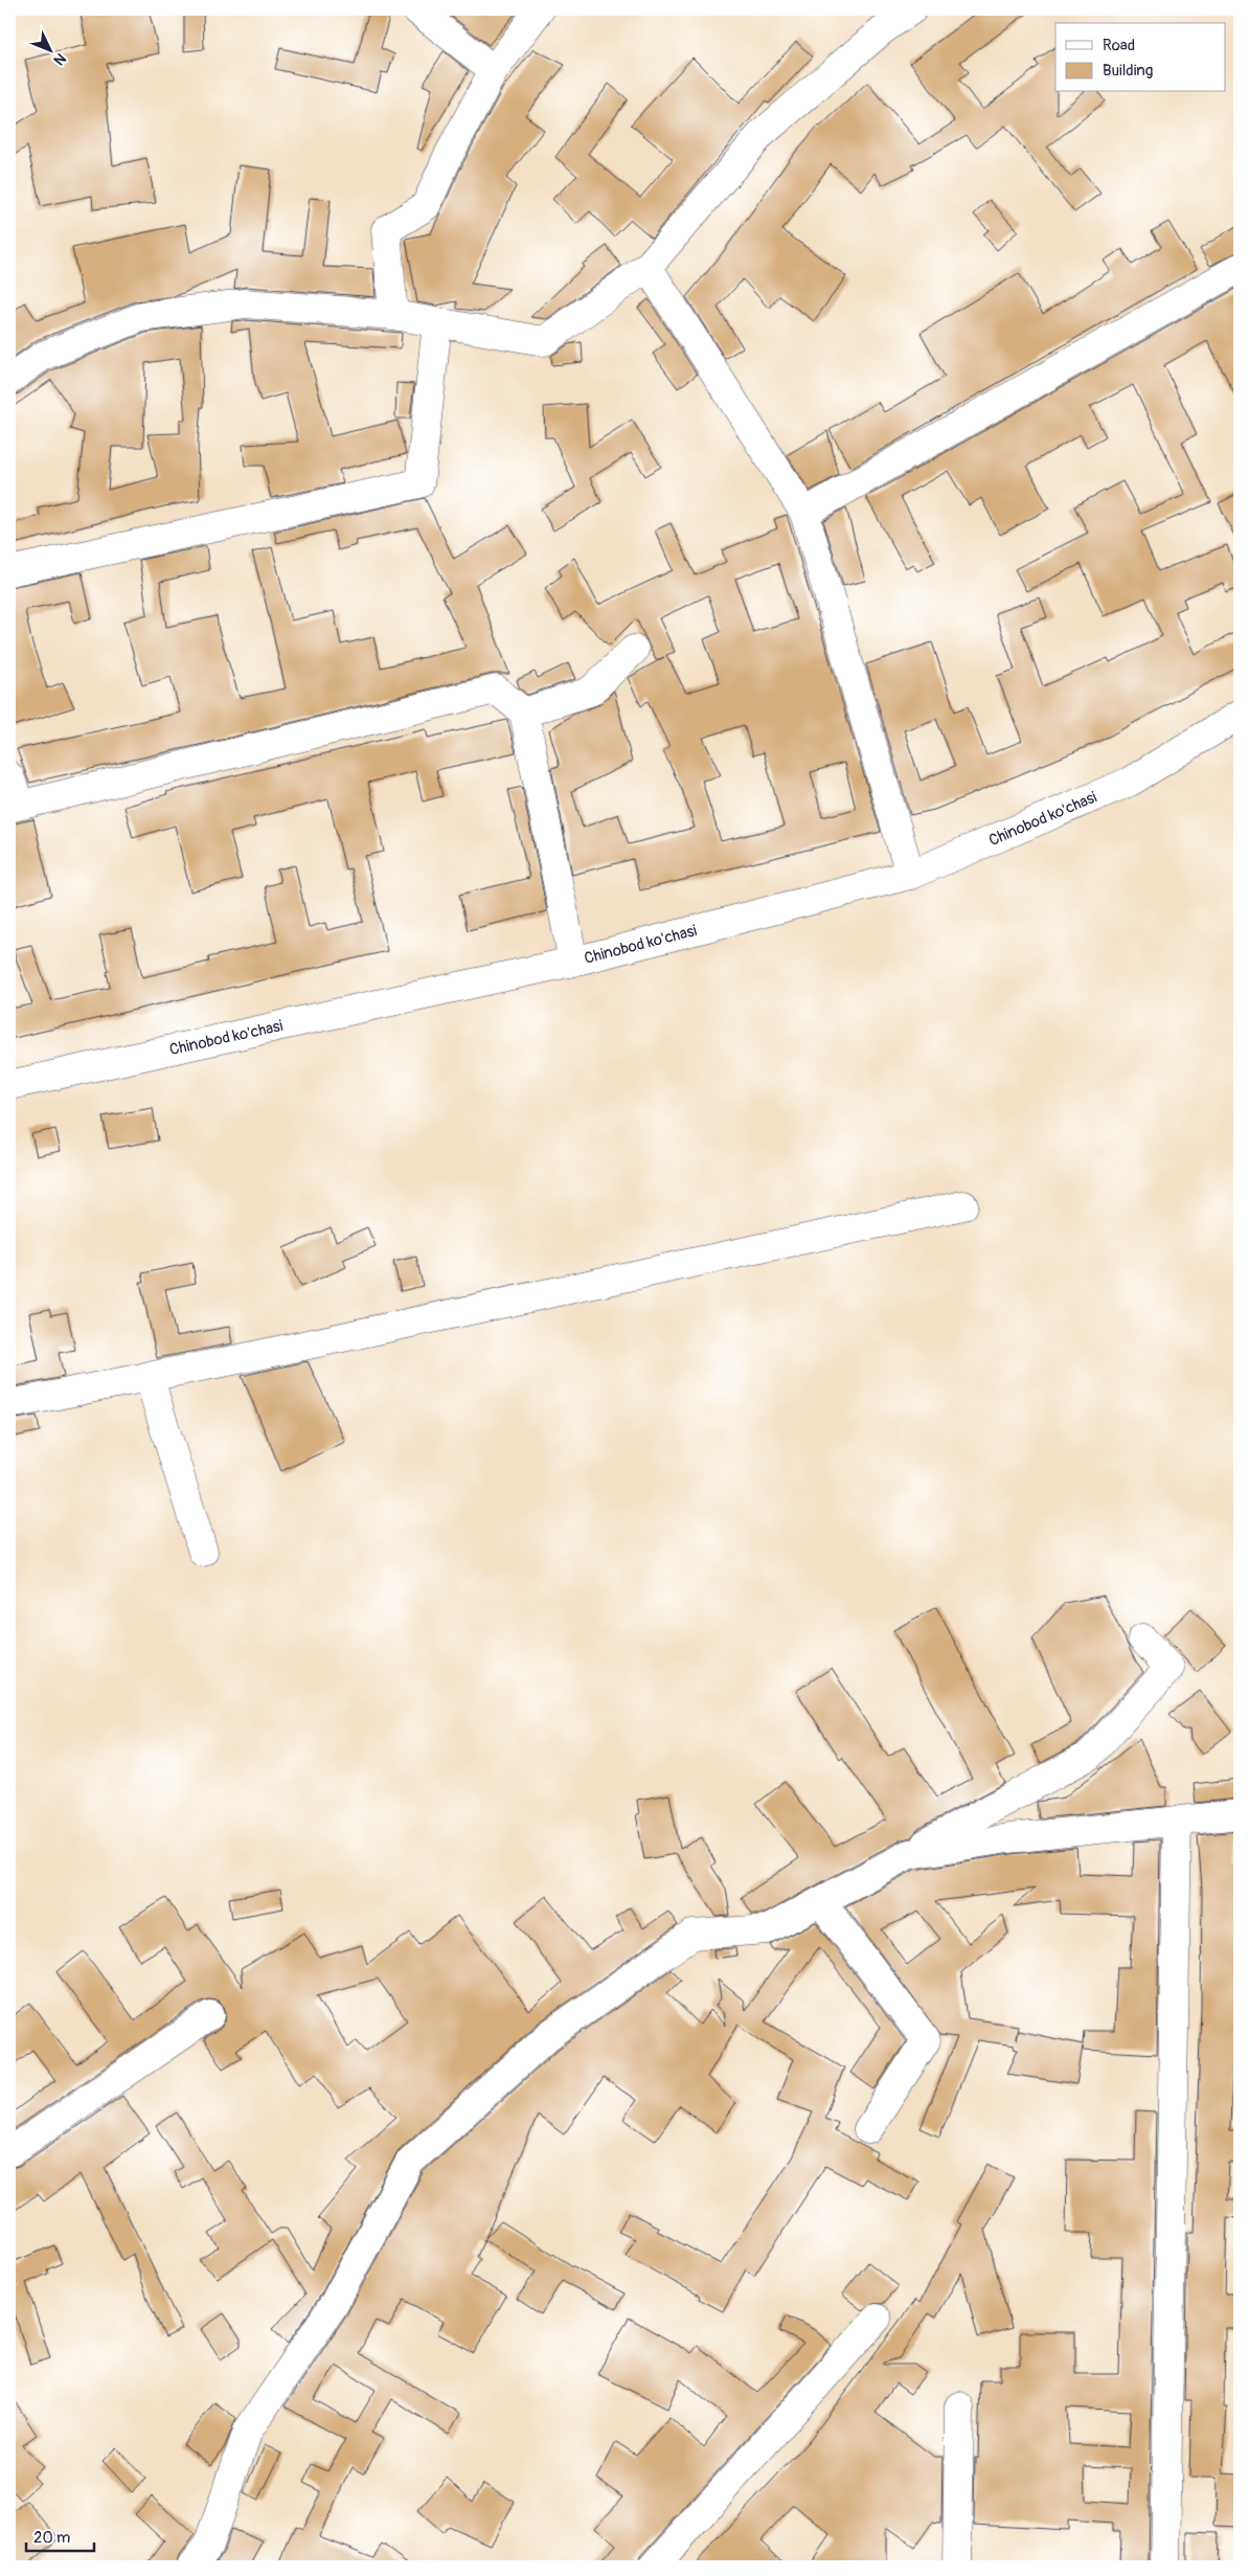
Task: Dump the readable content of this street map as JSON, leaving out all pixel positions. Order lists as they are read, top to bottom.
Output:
{
  "streets": {
    "street": ["Chinobod ko'chasi"]
  },
  "legend": ["Road", "Building"],
  "scale_bar": "20 m",
  "north": "bottom right"
}
